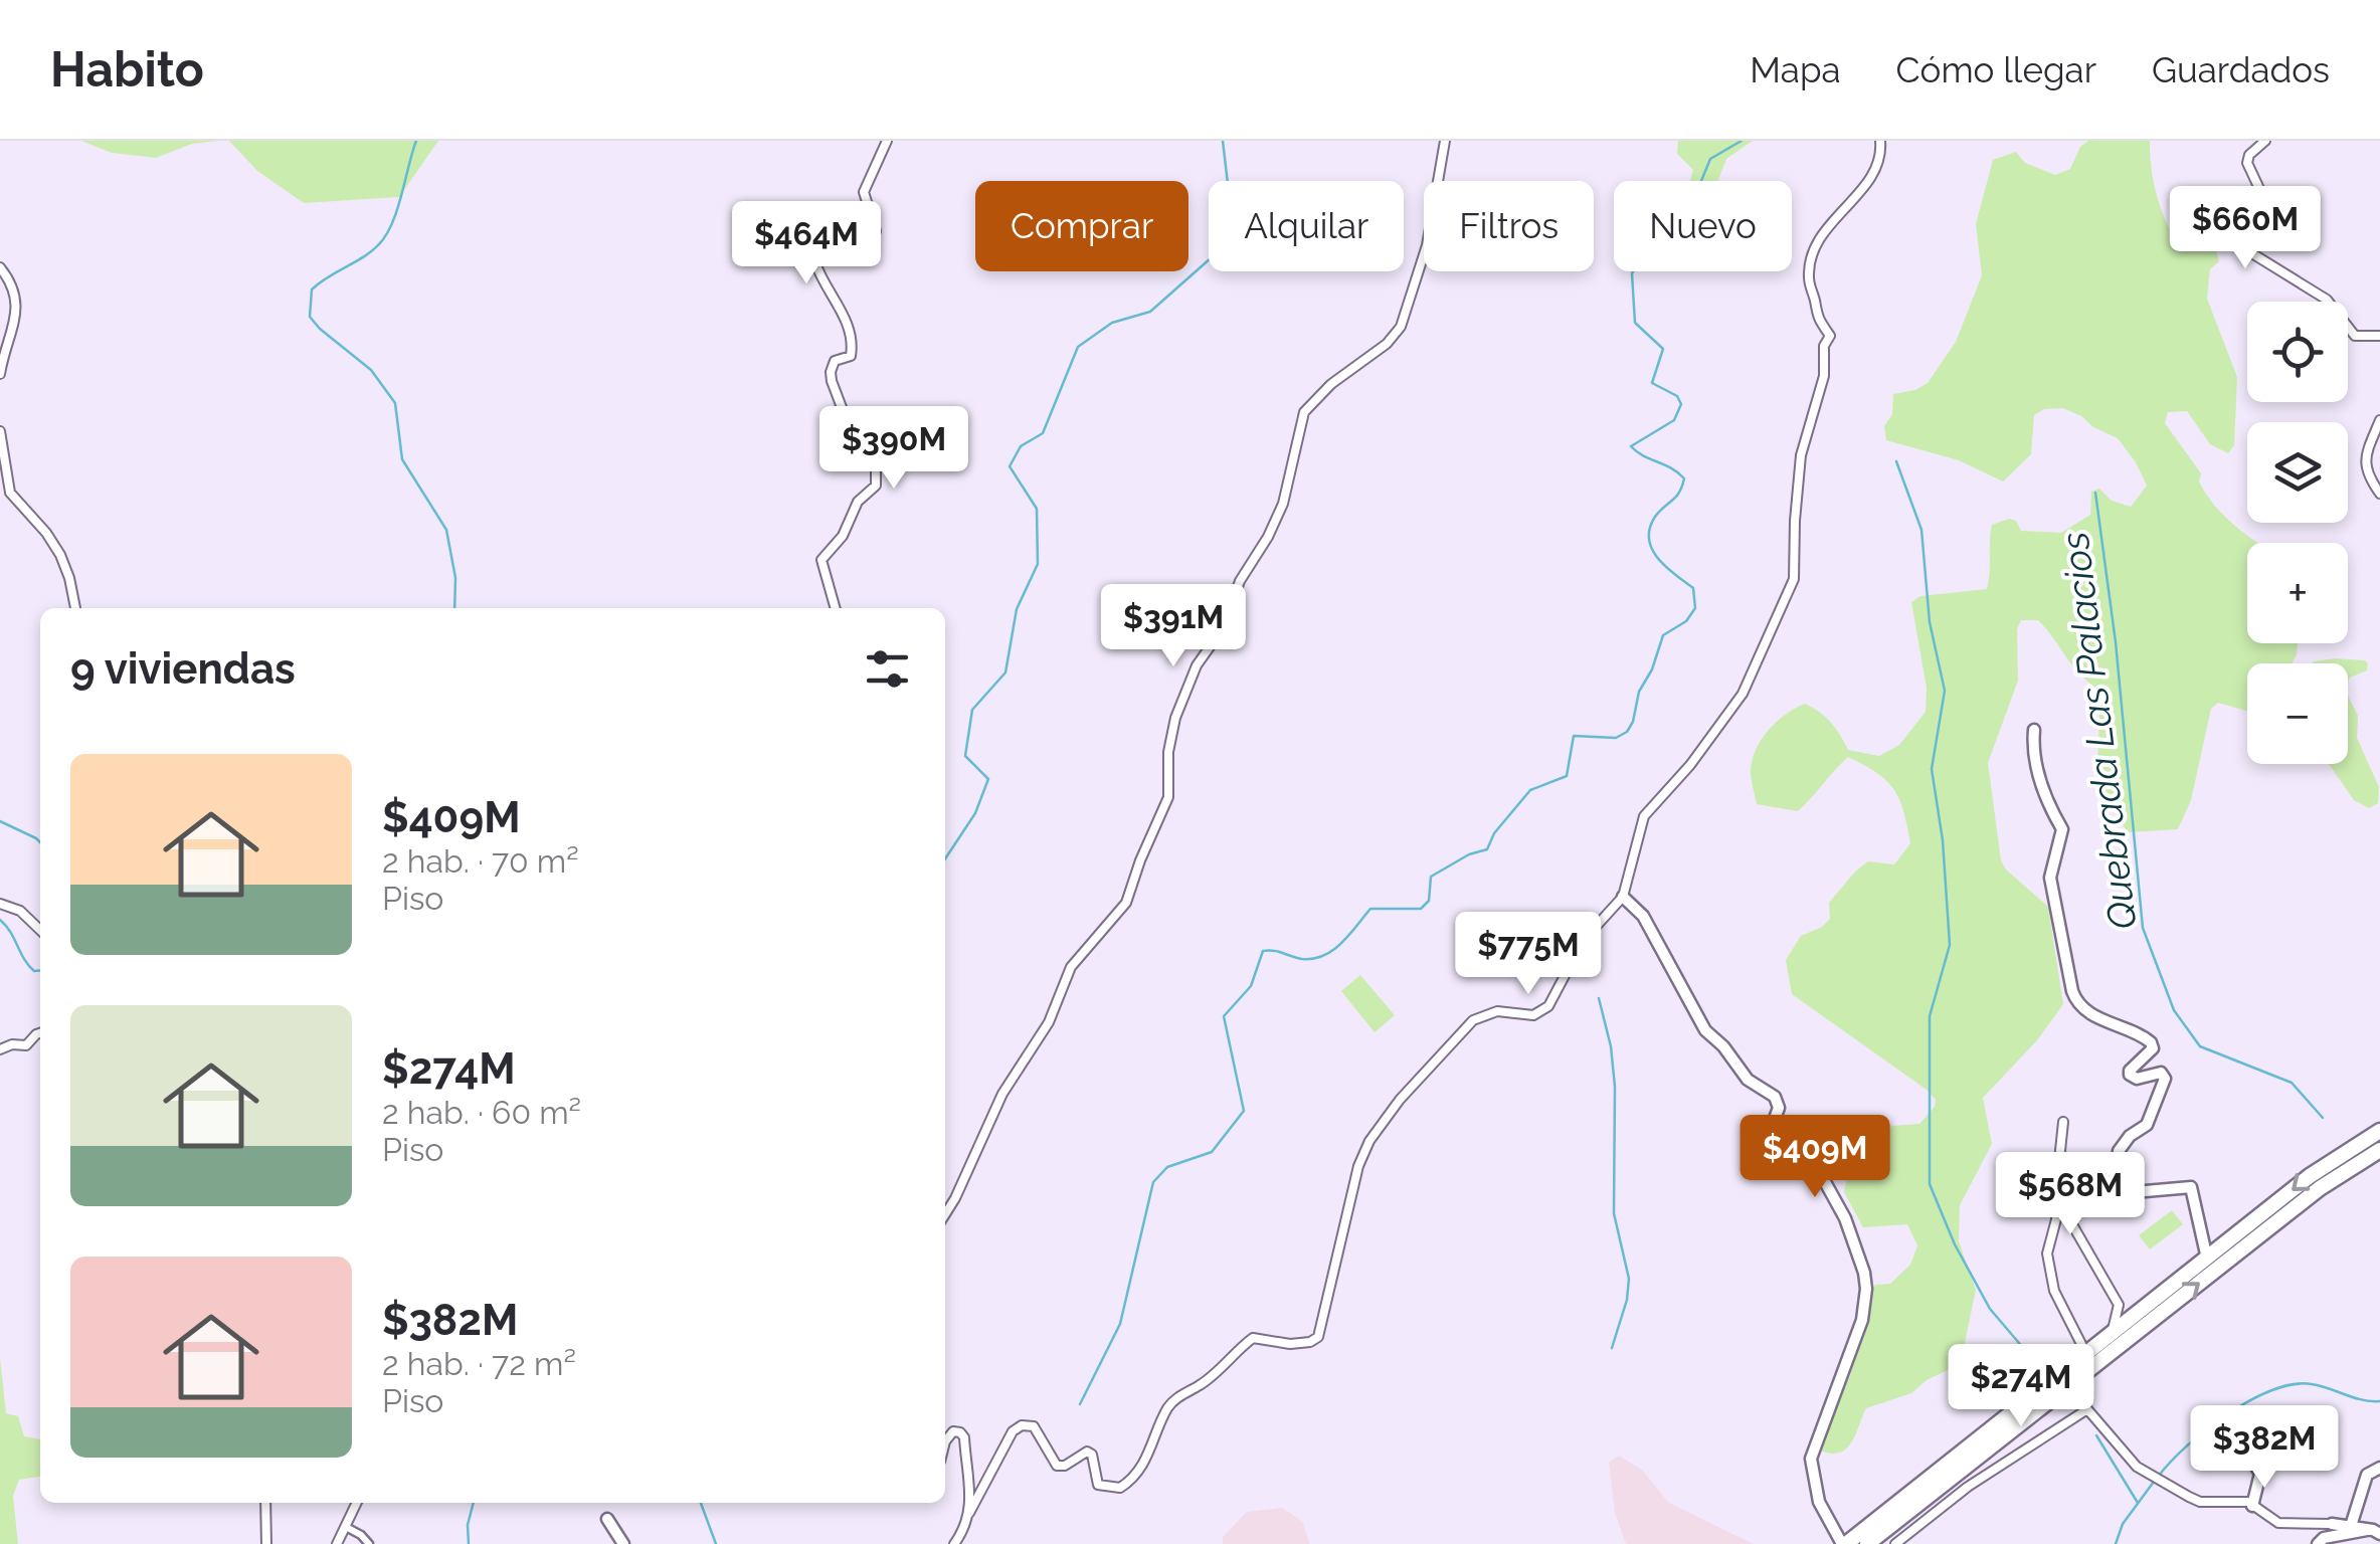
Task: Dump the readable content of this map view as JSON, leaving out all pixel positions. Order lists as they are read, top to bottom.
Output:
{
  "water": ["Quebrada Las Palacios"],
  "page": {
    "header": "Habito",
    "nav": ["Mapa", "Cómo llegar", "Guardados"],
    "chip": [
      "Comprar",
      "Alquilar",
      "Filtros",
      "Nuevo"
    ],
    "price": [
      "$660M",
      "$464M",
      "$390M",
      "$391M",
      "$775M",
      "$409M",
      "$568M",
      "$274M",
      "$382M"
    ],
    "map_buttons": ["+", "−"],
    "heading": "9 viviendas",
    "list": [
      {
        "name": "$409M",
        "note": "2 hab. · 70 m² · Piso"
      },
      {
        "name": "$274M",
        "note": "2 hab. · 60 m² · Piso"
      },
      {
        "name": "$382M",
        "note": "2 hab. · 72 m² · Piso"
      }
    ]
  }
}
